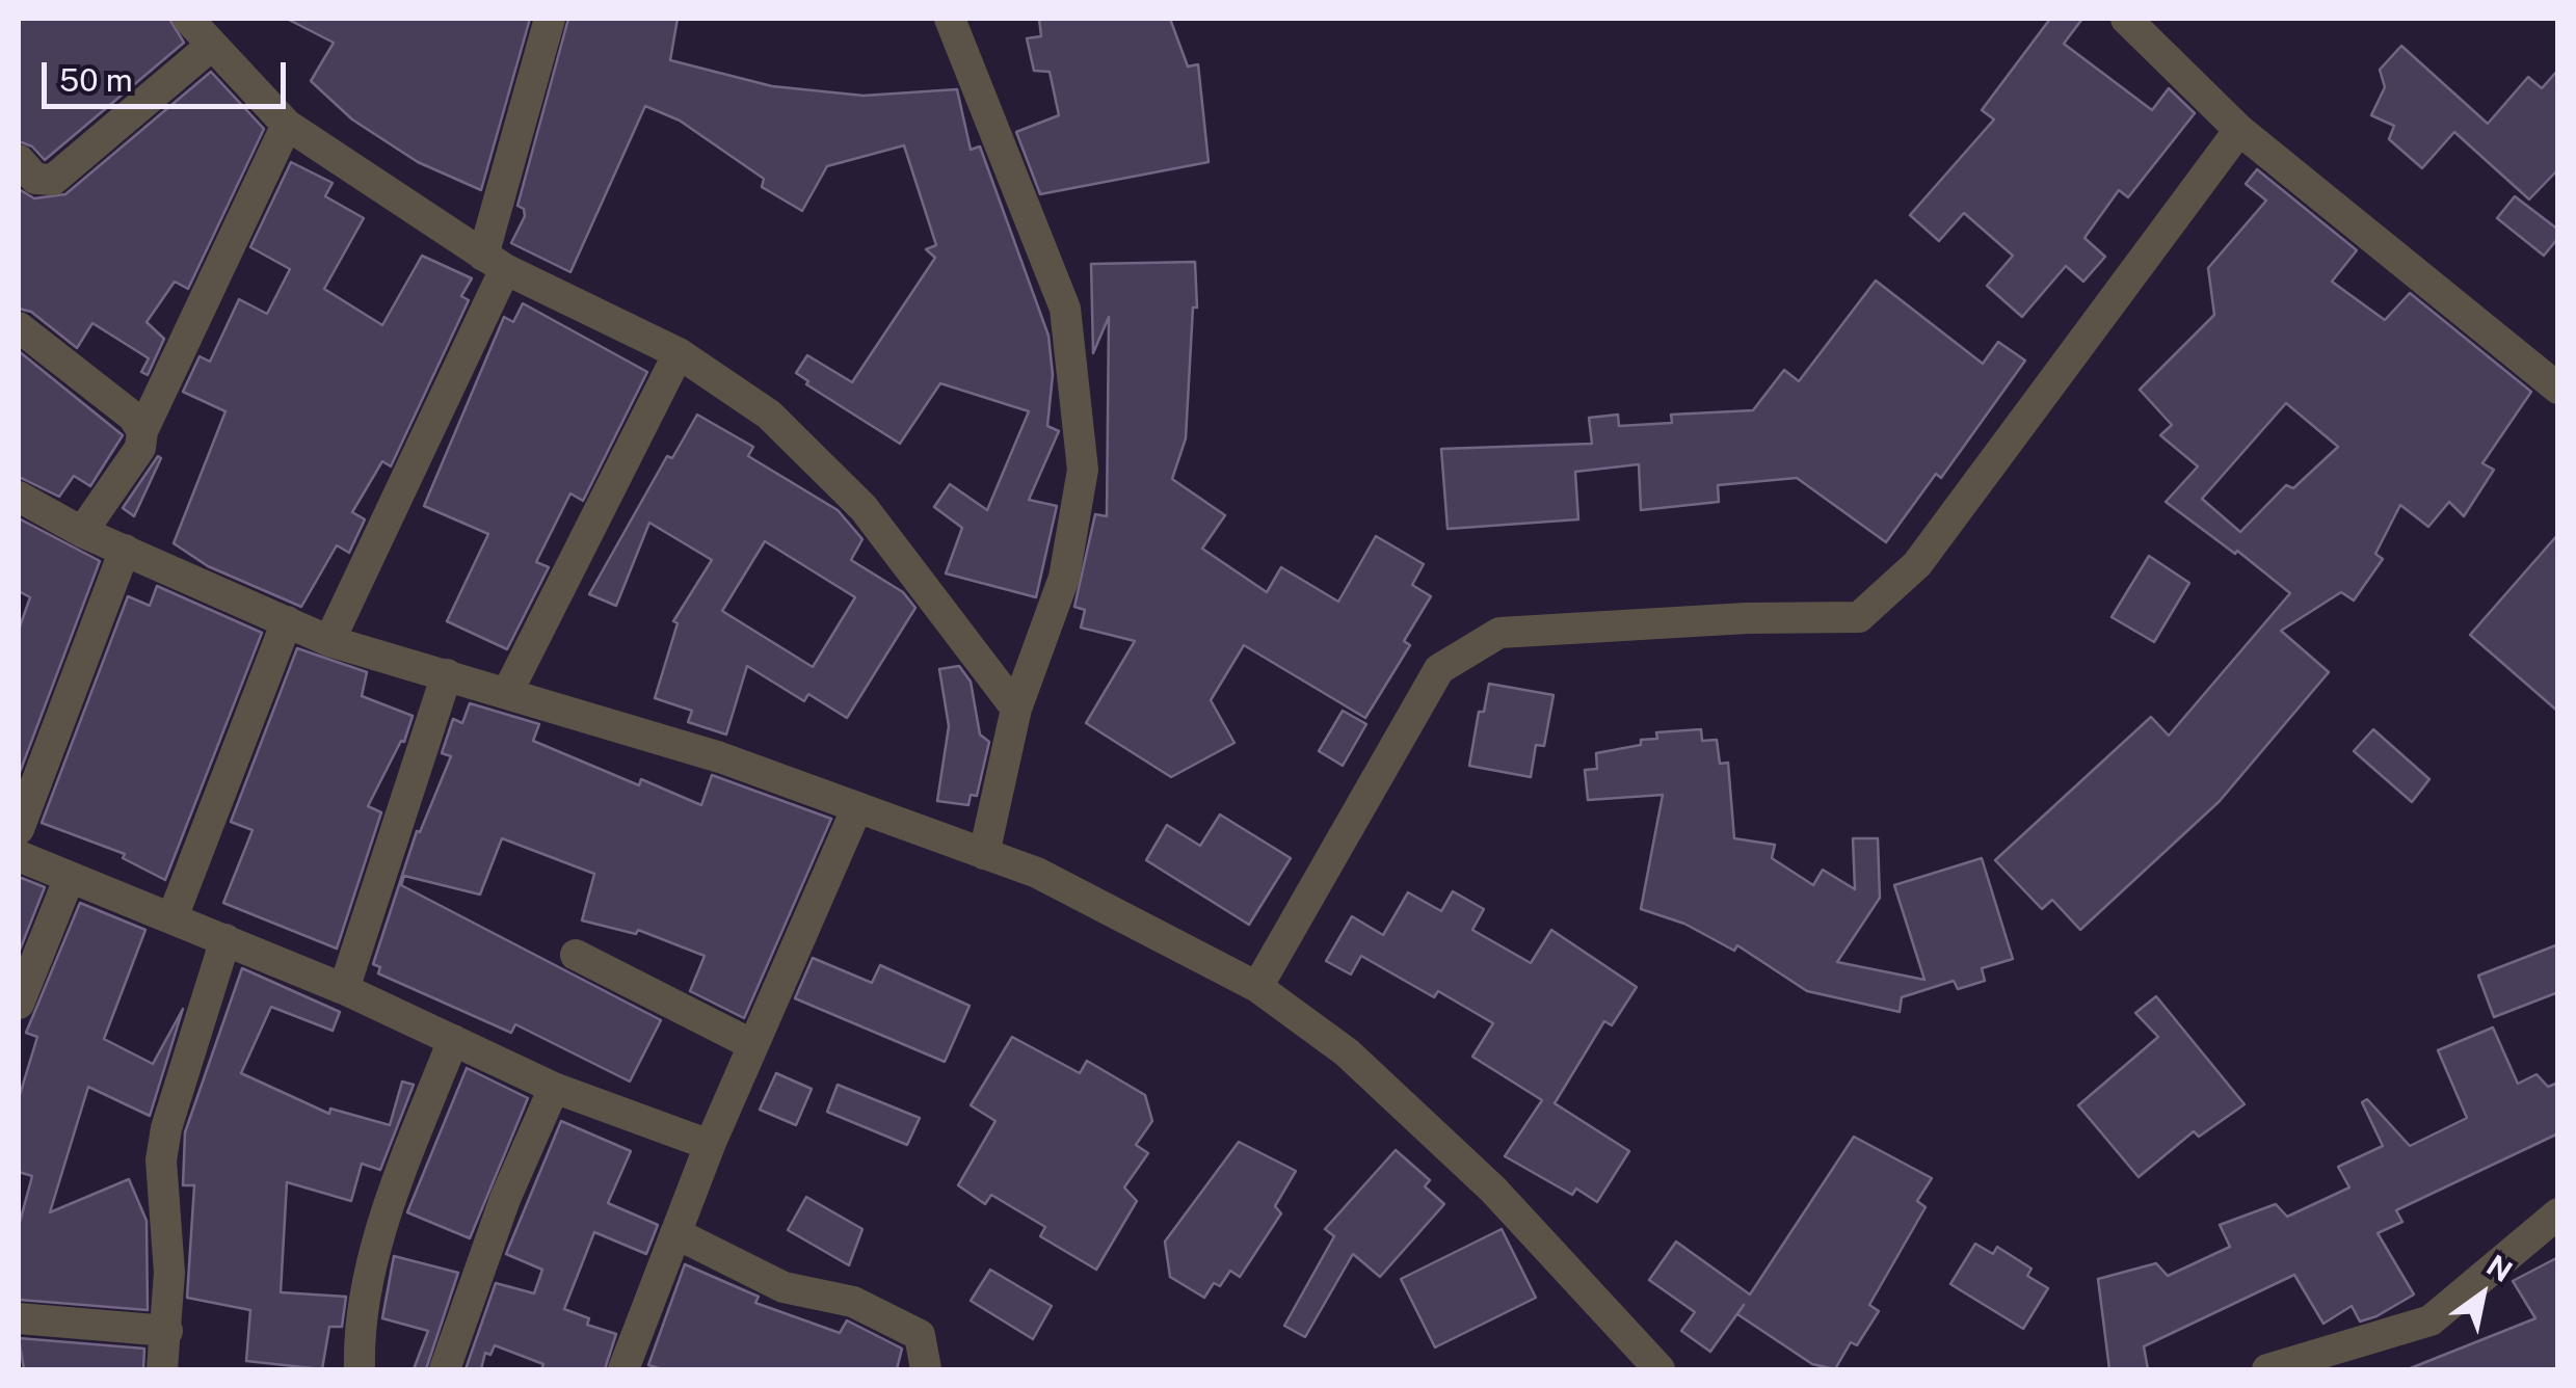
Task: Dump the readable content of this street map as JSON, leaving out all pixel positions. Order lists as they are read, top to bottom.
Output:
{
  "scale_bar": "50 m",
  "north": "top right"
}
